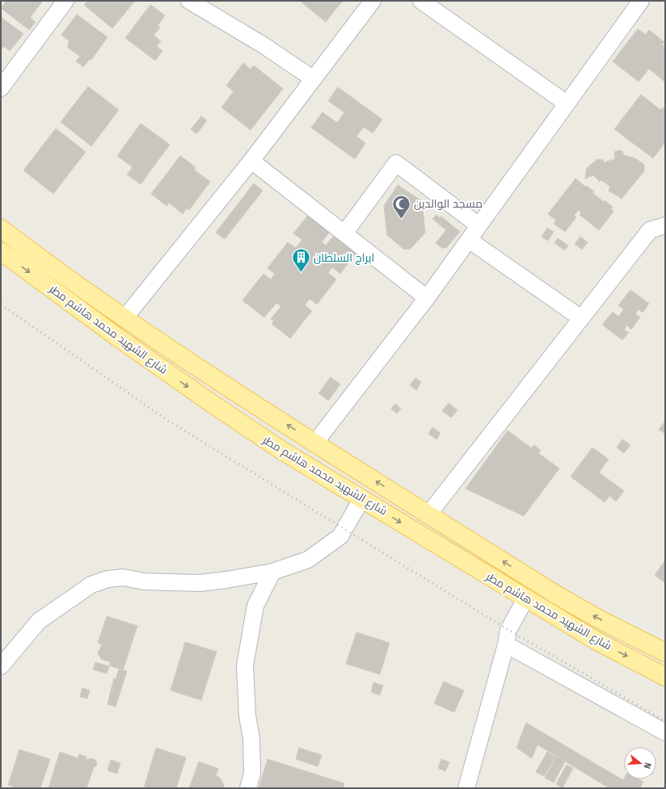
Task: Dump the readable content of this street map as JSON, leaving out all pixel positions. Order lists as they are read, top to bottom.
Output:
{
  "streets": {
    "main road": ["شارع الشهيد محمد هاشم مطر"]
  },
  "places": {
    "mosque": ["مسجد الوالدين"],
    "building": ["ابراج السلطان"]
  },
  "north": "right"
}
